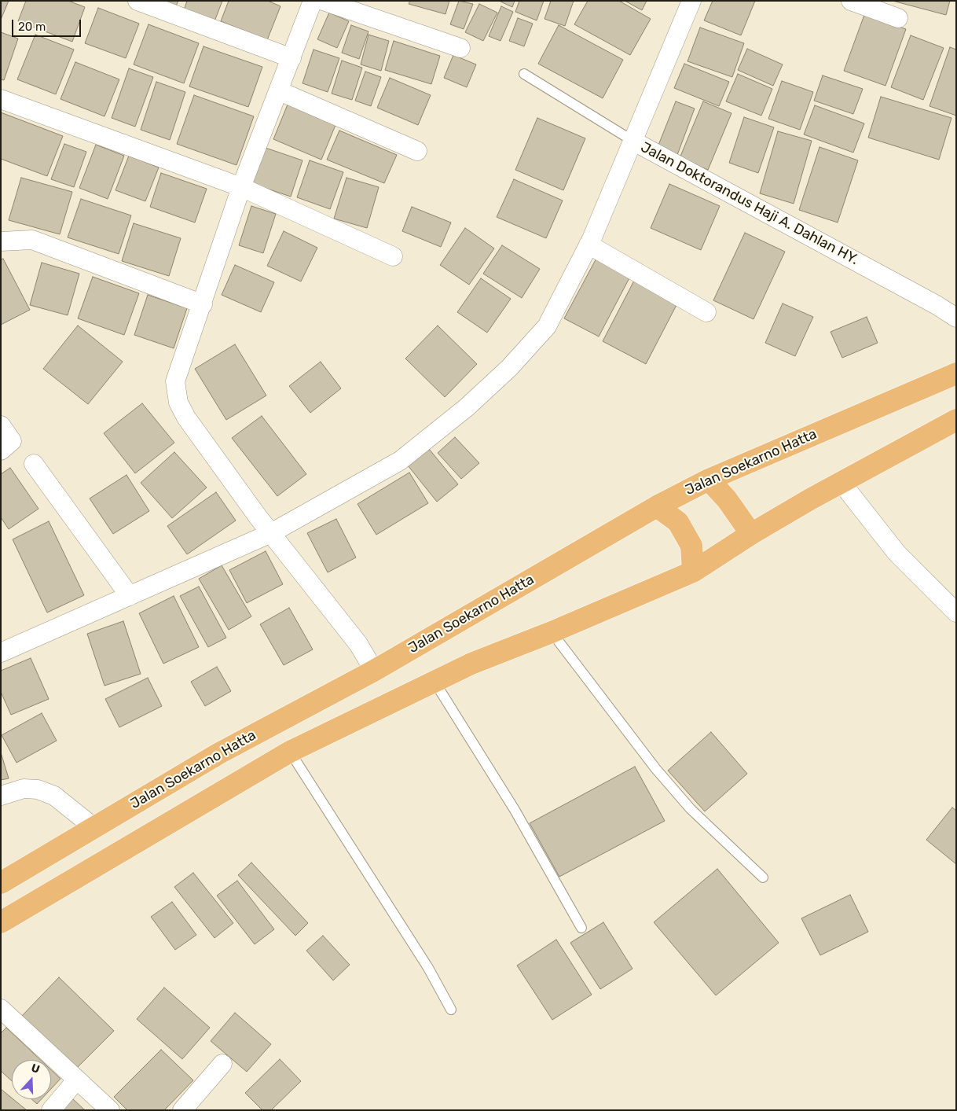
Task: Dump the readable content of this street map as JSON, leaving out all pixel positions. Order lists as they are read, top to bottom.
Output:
{
  "streets": {
    "highway": ["Jalan Soekarno Hatta"],
    "street": ["Jalan Doktorandus Haji A. Dahlan HY."]
  },
  "scale_bar": "20 m",
  "north": "top"
}
